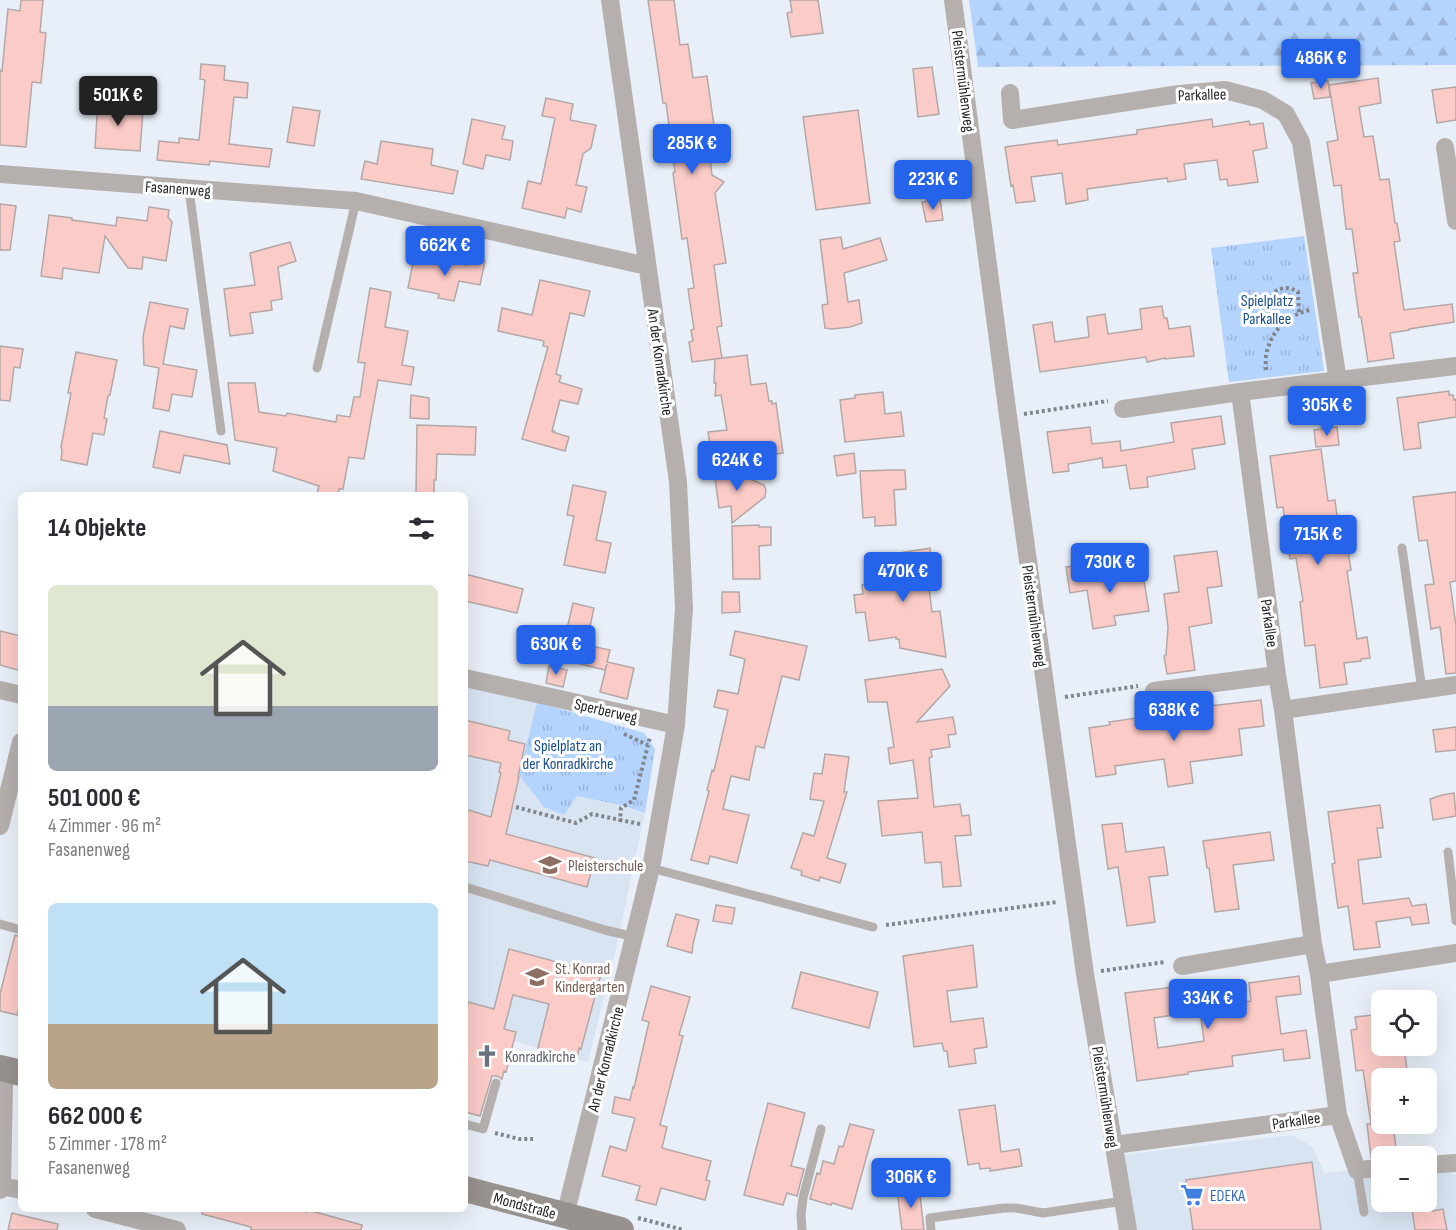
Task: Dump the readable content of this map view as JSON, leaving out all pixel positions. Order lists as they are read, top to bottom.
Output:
{
  "streets": {
    "street": [
      "Pleistermühlenweg",
      "Parkallee",
      "Fasanenweg",
      "An der Konradkirche",
      "Sperberweg",
      "Mondstraße"
    ]
  },
  "crossings": [
    ["Pleistermühlenweg", "Parkallee"],
    ["Fasanenweg", "An der Konradkirche"],
    ["An der Konradkirche", "Sperberweg"],
    ["An der Konradkirche", "Mondstraße"]
  ],
  "parks": ["Spielplatz Parkallee", "Spielplatz an der Konradkirche"],
  "places": {
    "school or university": ["Pleisterschule", "St. Konrad Kindergarten"],
    "church": ["Konradkirche"],
    "supermarket": ["EDEKA"]
  },
  "page": {
    "price": [
      "486K €",
      "501K €",
      "285K €",
      "223K €",
      "662K €",
      "305K €",
      "624K €",
      "715K €",
      "730K €",
      "470K €",
      "630K €",
      "638K €",
      "334K €",
      "306K €"
    ],
    "heading": "14 Objekte",
    "list": [
      {
        "name": "501 000 €",
        "note": "4 Zimmer · 96 m² · Fasanenweg"
      },
      {
        "name": "662 000 €",
        "note": "5 Zimmer · 178 m² · Fasanenweg"
      }
    ],
    "map_buttons": ["+", "−"]
  }
}
